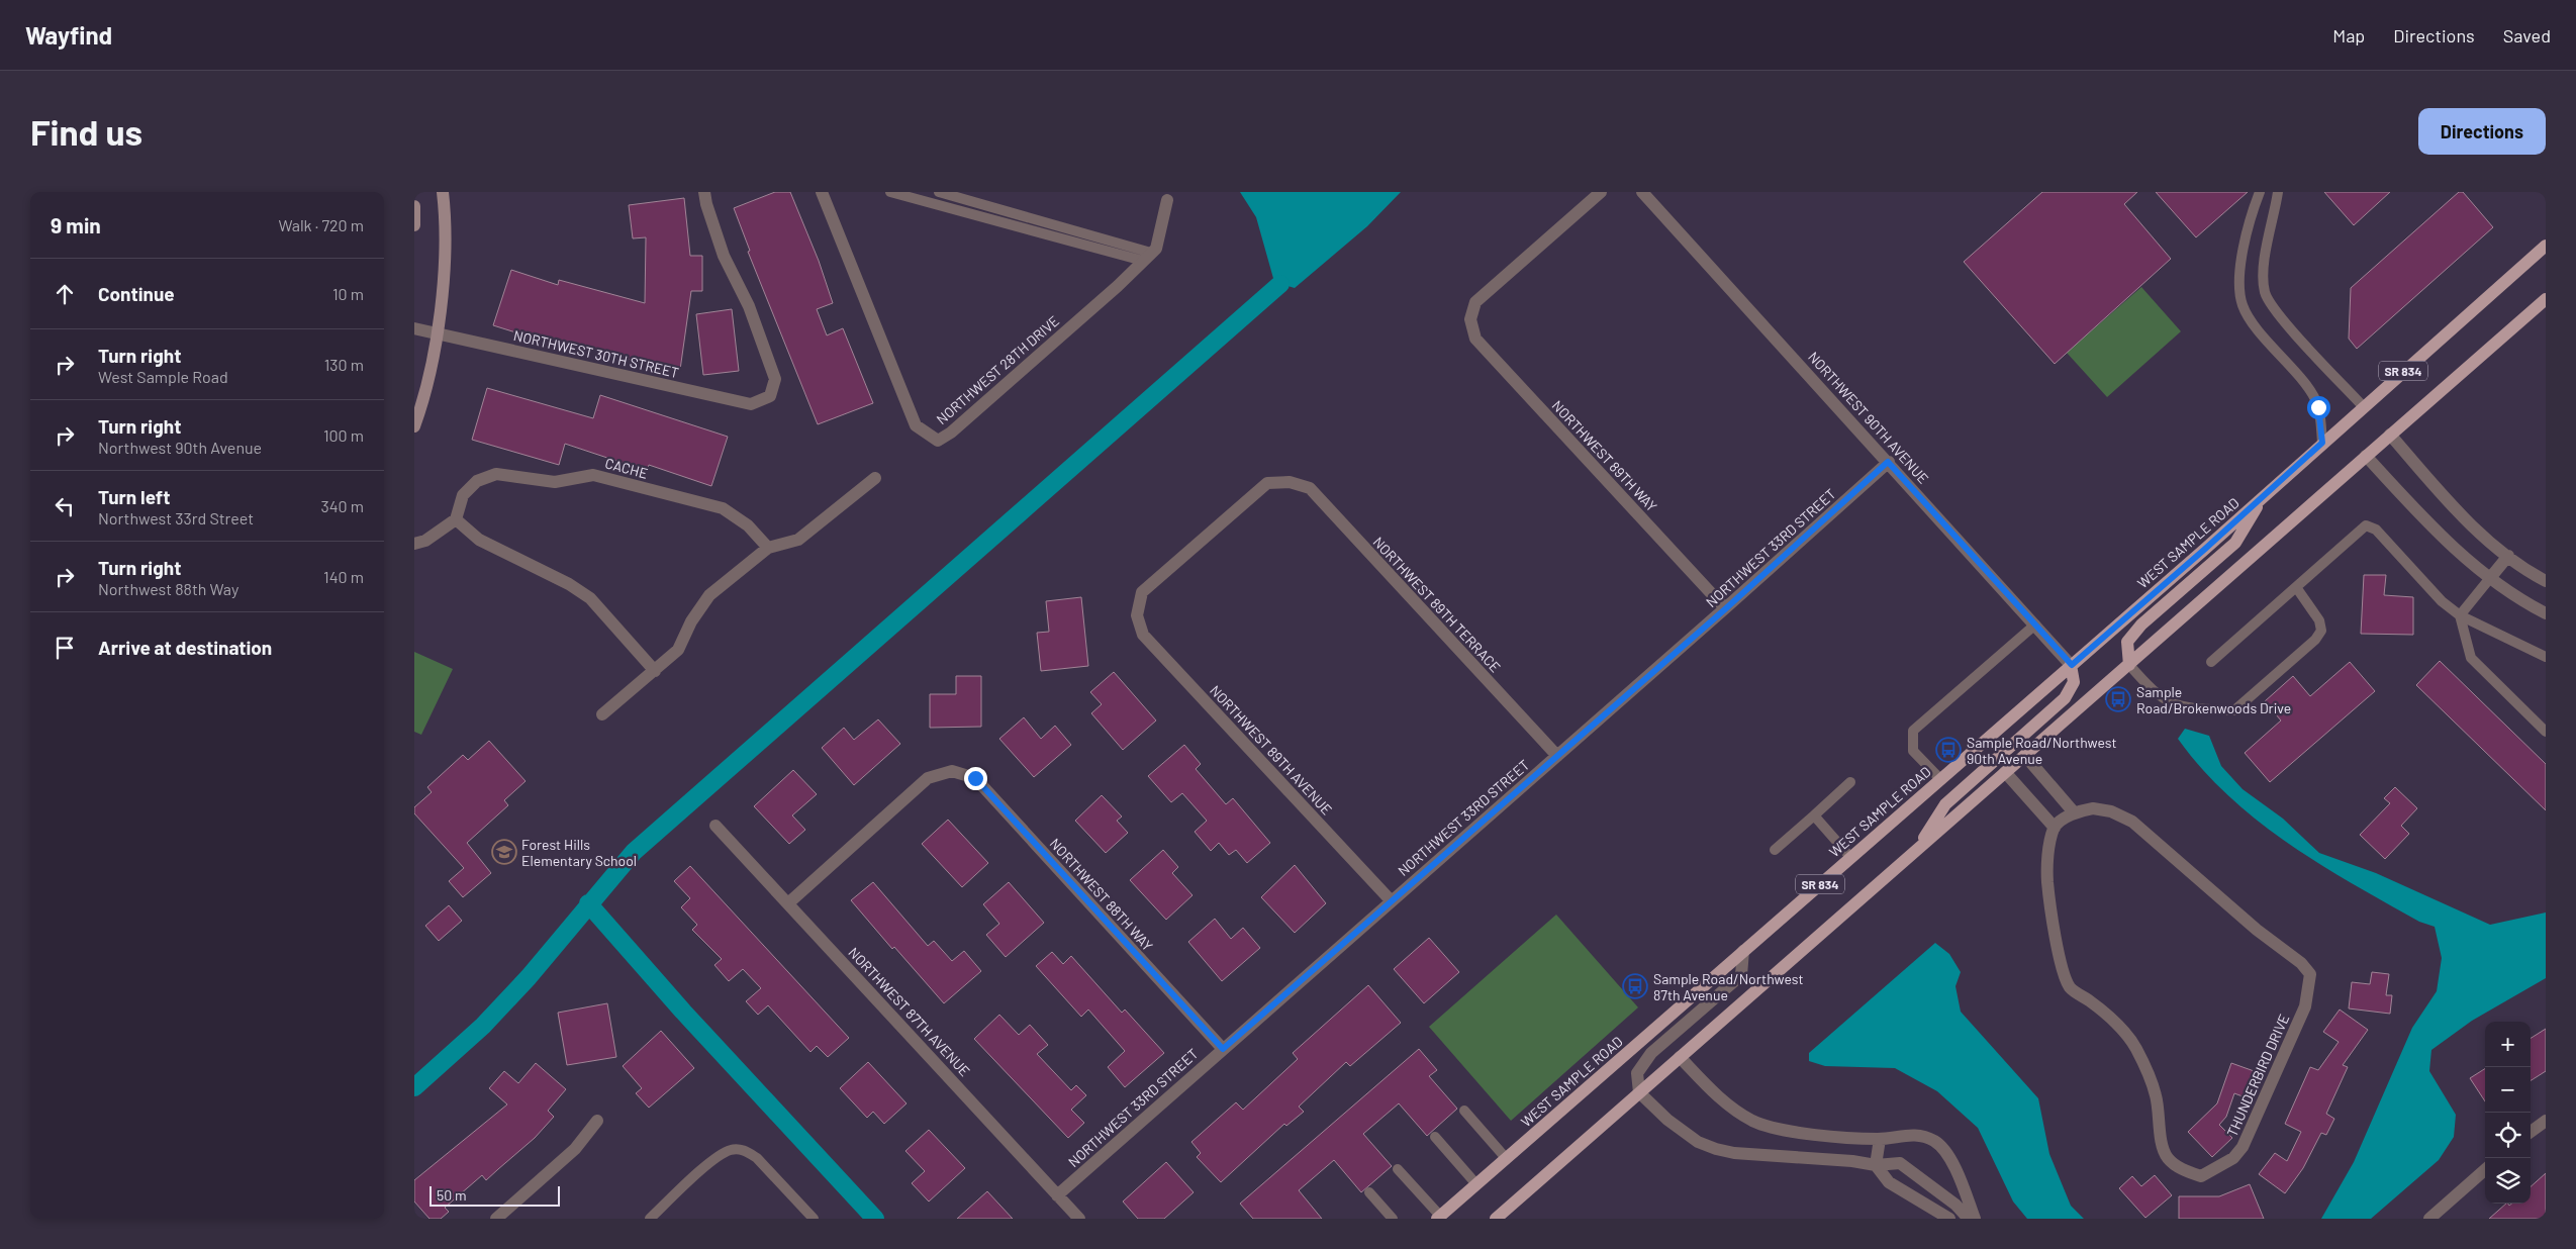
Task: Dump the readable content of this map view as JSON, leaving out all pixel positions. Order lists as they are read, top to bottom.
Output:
{
  "streets": {
    "main road": ["SR 834", "WEST SAMPLE ROAD"],
    "street": [
      "NORTHWEST 30TH STREET",
      "NORTHWEST 28TH DRIVE",
      "NORTHWEST 90TH AVENUE",
      "NORTHWEST 89TH WAY",
      "CACHE",
      "NORTHWEST 33RD STREET",
      "NORTHWEST 89TH TERRACE",
      "NORTHWEST 89TH AVENUE",
      "NORTHWEST 88TH WAY",
      "NORTHWEST 87TH AVENUE",
      "THUNDERBIRD DRIVE"
    ]
  },
  "crossings": [
    ["NORTHWEST 90TH AVENUE", "WEST SAMPLE ROAD"],
    ["NORTHWEST 90TH AVENUE", "NORTHWEST 33RD STREET"],
    ["NORTHWEST 89TH WAY", "NORTHWEST 33RD STREET"],
    ["NORTHWEST 33RD STREET", "NORTHWEST 89TH TERRACE"],
    ["NORTHWEST 33RD STREET", "NORTHWEST 89TH AVENUE"],
    ["NORTHWEST 33RD STREET", "NORTHWEST 88TH WAY"],
    ["NORTHWEST 33RD STREET", "NORTHWEST 87TH AVENUE"],
    ["NORTHWEST 89TH TERRACE", "NORTHWEST 89TH AVENUE"],
    ["NORTHWEST 88TH WAY", "NORTHWEST 87TH AVENUE"]
  ],
  "places": {
    "bus stop": ["Sample Road/Brokenwoods Drive", "Sample Road/Northwest 90th Avenue", "Sample Road/Northwest 87th Avenue"],
    "school or university": ["Forest Hills Elementary School"]
  },
  "scale_bar": "50 m",
  "page": {
    "header": "Wayfind",
    "nav": ["Map", "Directions", "Saved"],
    "buttons": "Directions",
    "title": "Find us",
    "heading": ["9 min", "Walk · 720 m"],
    "list": [
      ["Continue", "10 m"],
      ["Turn right", "West Sample Road", "130 m"],
      ["Turn right", "Northwest 90th Avenue", "100 m"],
      ["Turn left", "Northwest 33rd Street", "340 m"],
      ["Turn right", "Northwest 88th Way", "140 m"],
      "Arrive at destination"
    ],
    "map_buttons": ["+", "−"],
    "scale": "50 m"
  }
}
